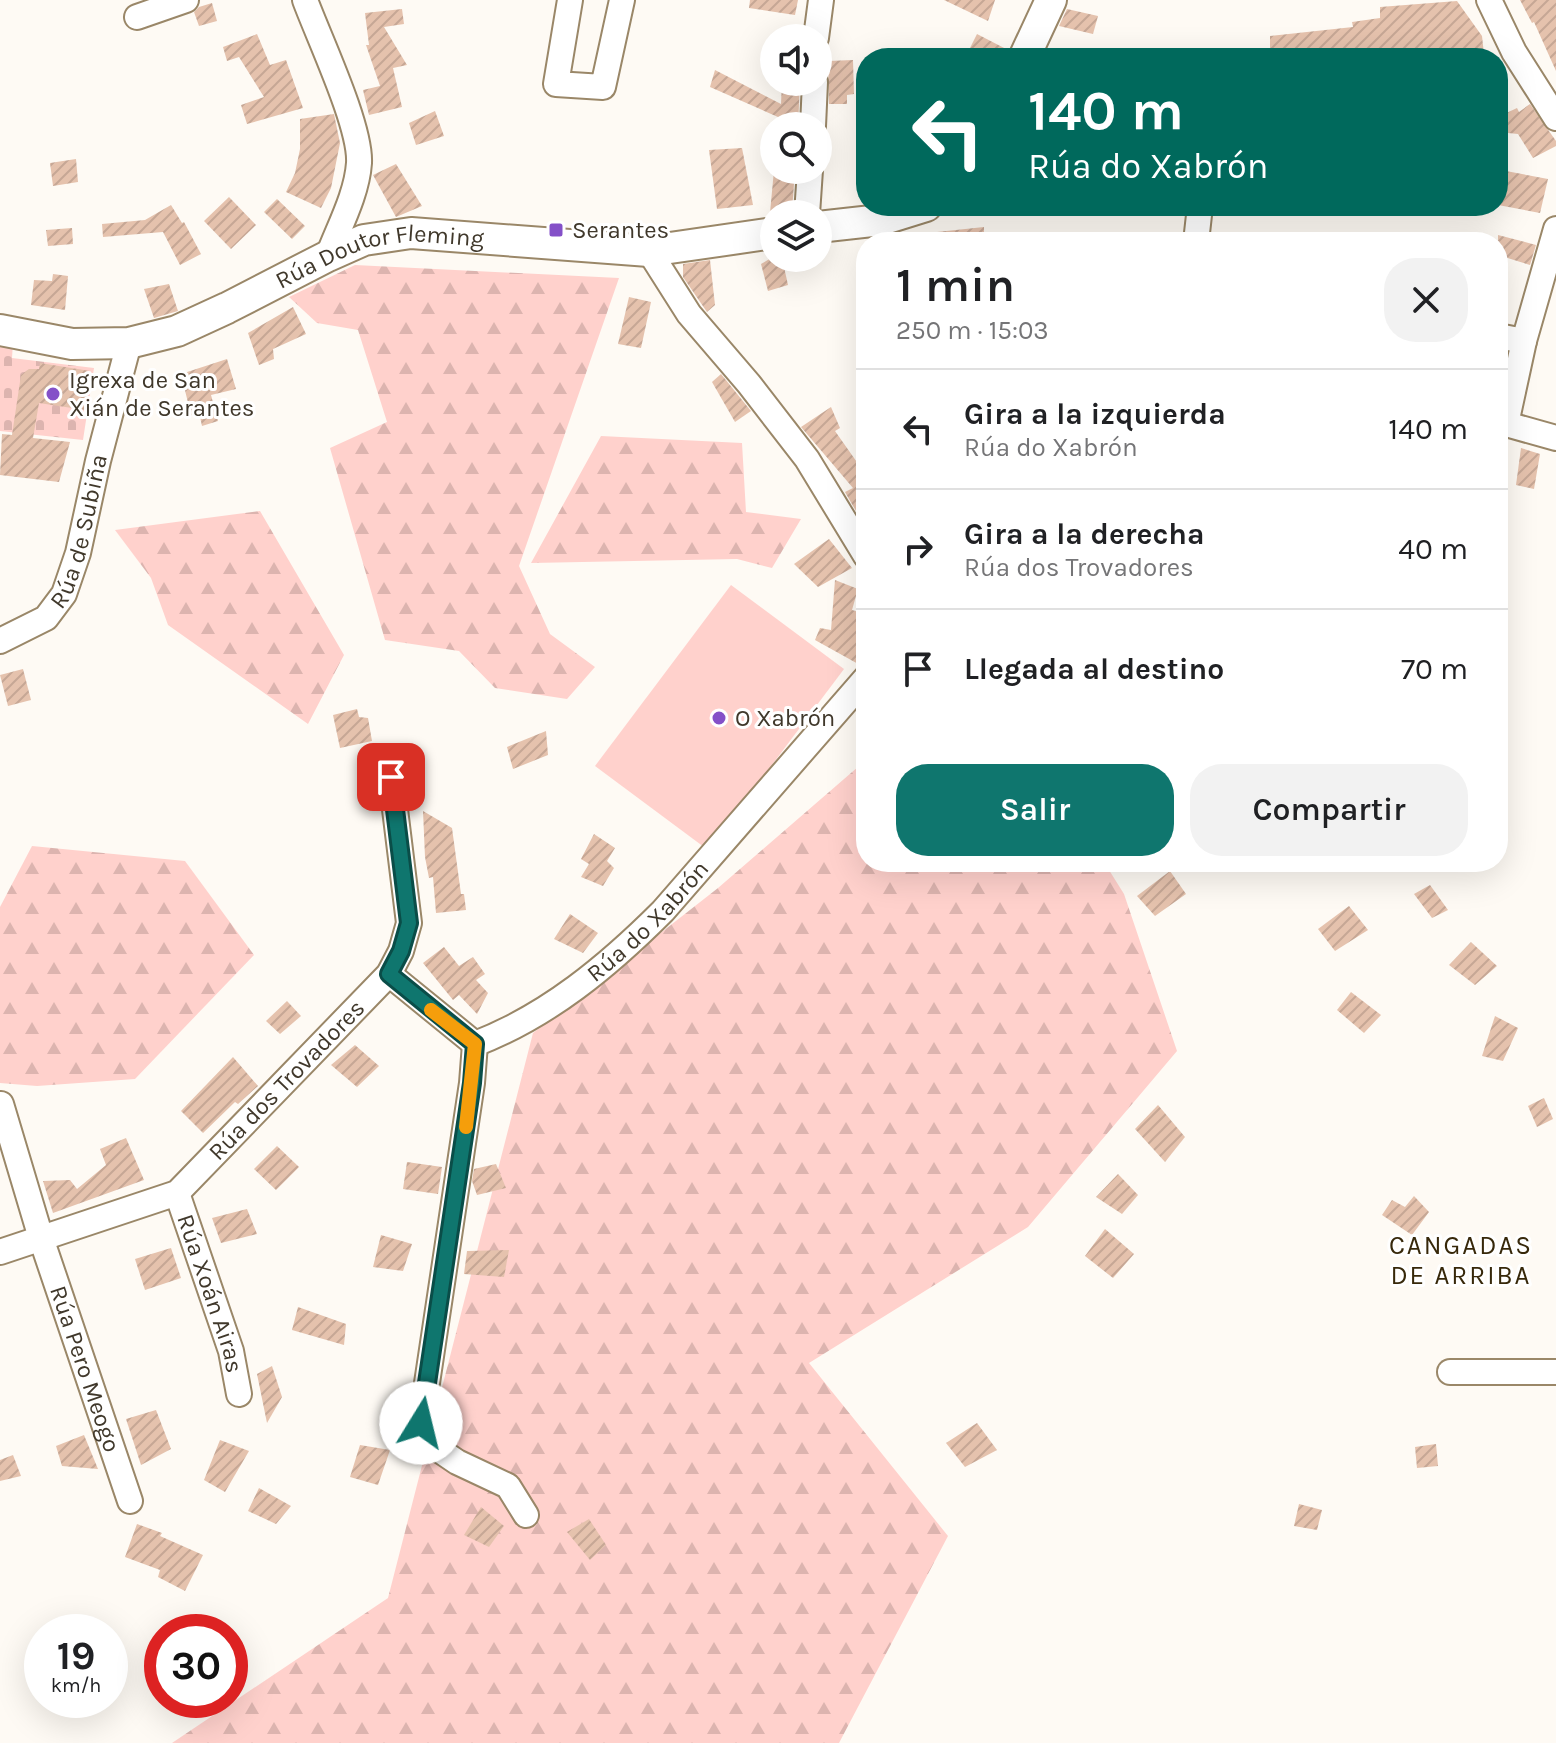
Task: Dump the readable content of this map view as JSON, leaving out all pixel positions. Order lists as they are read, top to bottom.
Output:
{
  "streets": {
    "main road": ["Rúa Doutor Fleming"],
    "street": [
      "Rúa de Subiña",
      "Rúa do Xabrón",
      "Rúa dos Trovadores",
      "Rúa Xoán Airas",
      "Rúa Pero Meogo"
    ]
  },
  "crossings": [
    ["Rúa Doutor Fleming", "Rúa de Subiña"],
    ["Rúa dos Trovadores", "Rúa Xoán Airas"],
    ["Rúa dos Trovadores", "Rúa Pero Meogo"]
  ],
  "districts": ["CANGADAS DE ARRIBA"],
  "places": {
    "transit": ["Serantes"],
    "other": ["Igrexa de San Xián de Serantes", "O Xabrón"]
  },
  "page": {
    "turn": ["140 m", "Rúa do Xabrón"],
    "heading": ["1 min", "250 m · 15:03"],
    "list": [
      {
        "name": "Gira a la izquierda",
        "note": "Rúa do Xabrón",
        "value": "140 m"
      },
      {
        "name": "Gira a la derecha",
        "note": "Rúa dos Trovadores",
        "value": "40 m"
      },
      {
        "name": "Llegada al destino",
        "value": "70 m"
      }
    ],
    "buttons": ["Salir", "Compartir"],
    "speed": "19 km/h",
    "limit": "30"
  }
}
